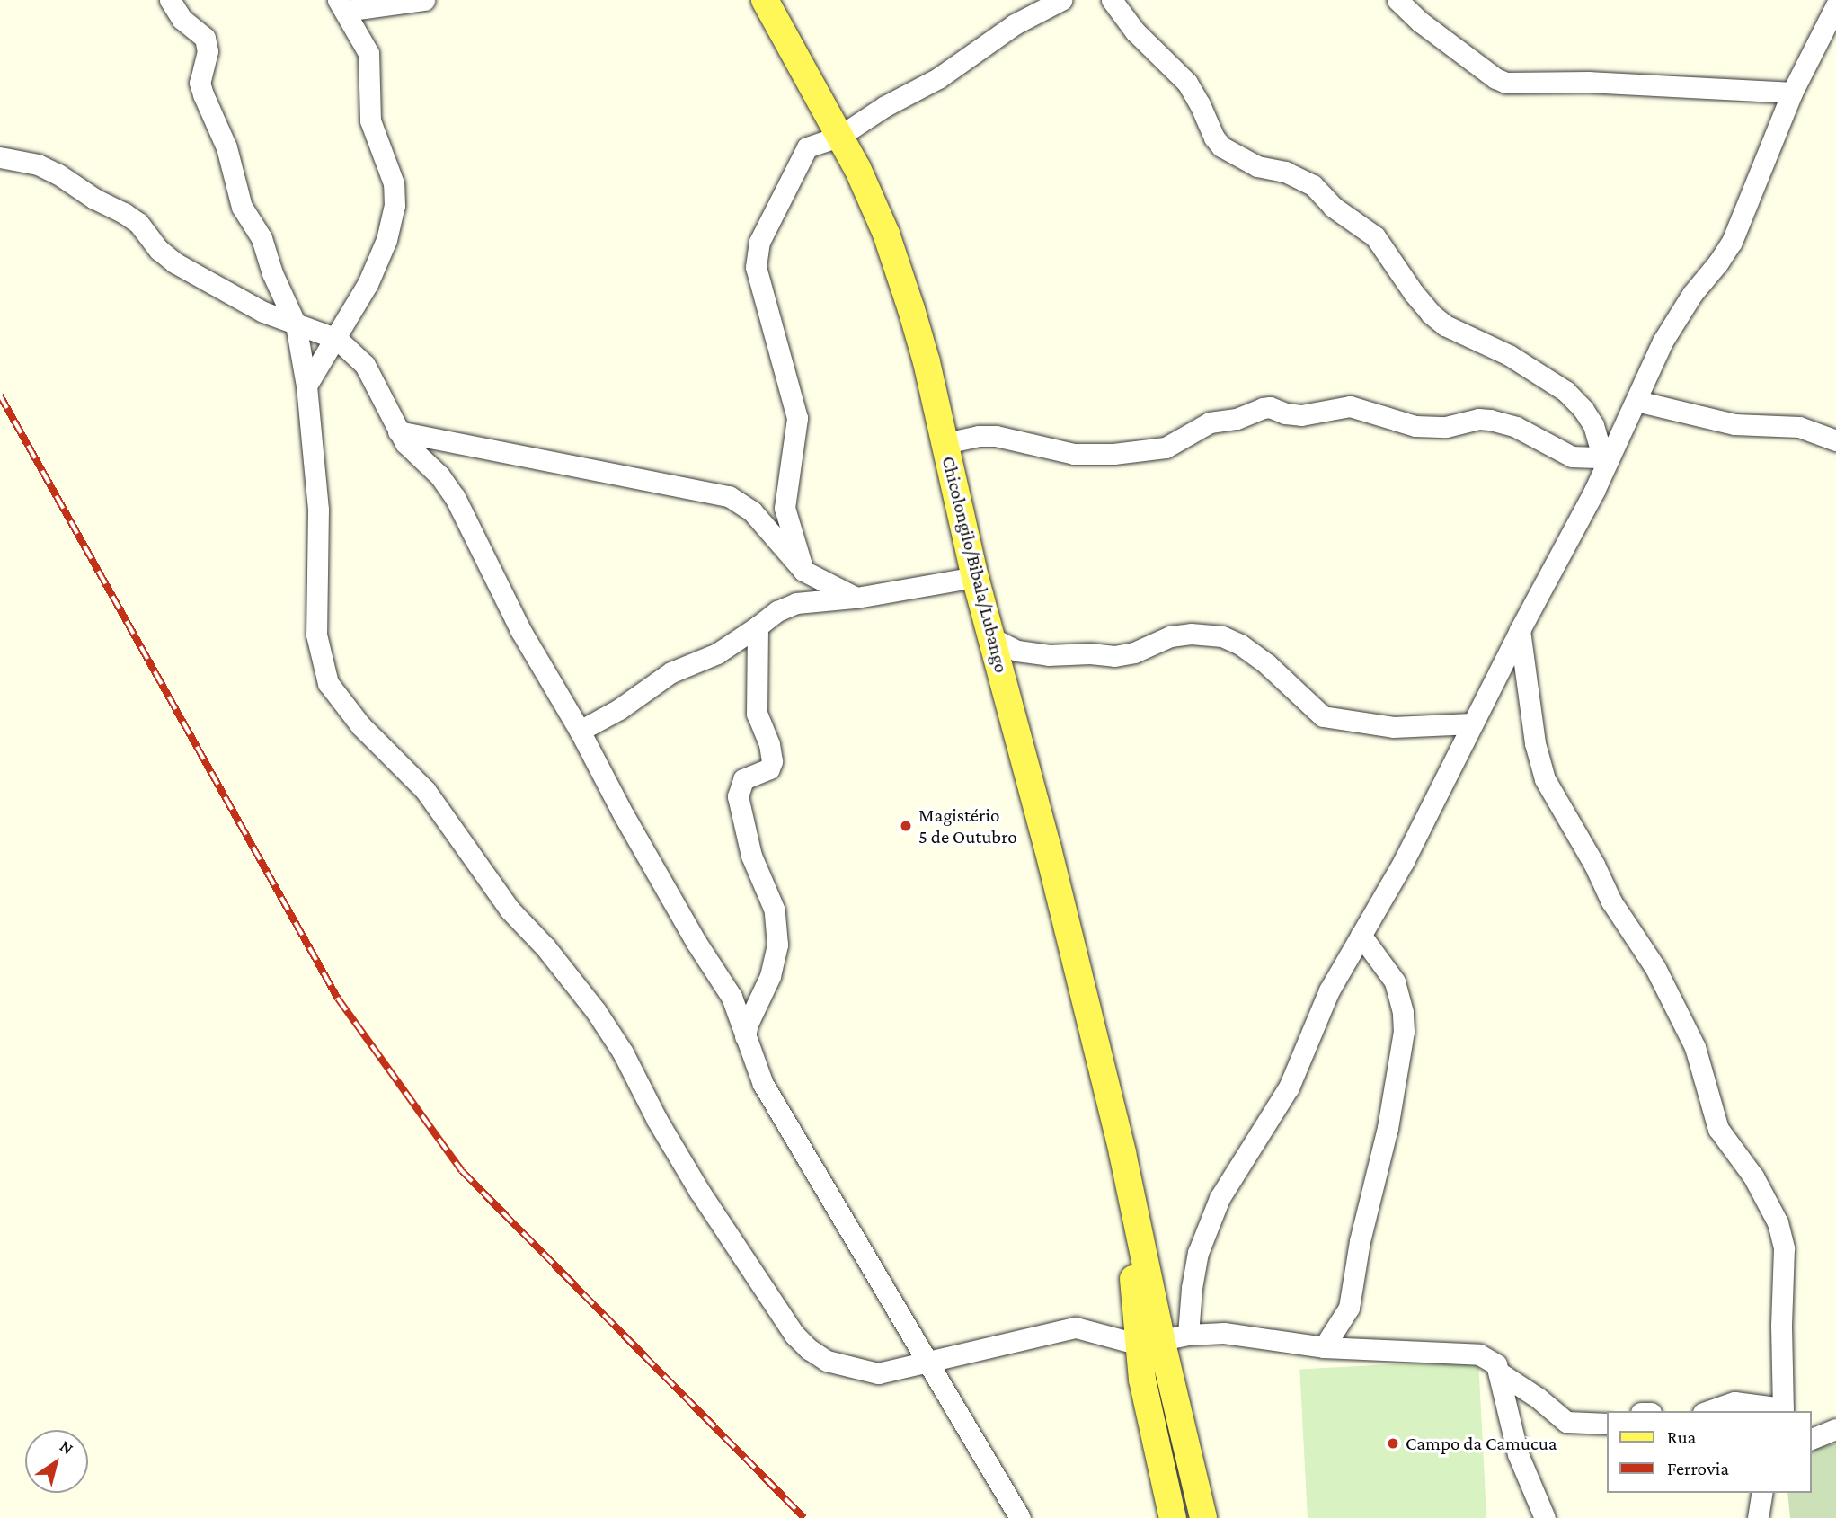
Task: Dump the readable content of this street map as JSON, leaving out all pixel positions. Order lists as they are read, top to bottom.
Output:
{
  "streets": {
    "main road": ["Chicolongilo/Bibala/Lubango"]
  },
  "places": ["Magistério 5 de Outubro", "Campo da Camucua"],
  "legend": ["Rua", "Ferrovia"],
  "north": "top right"
}
